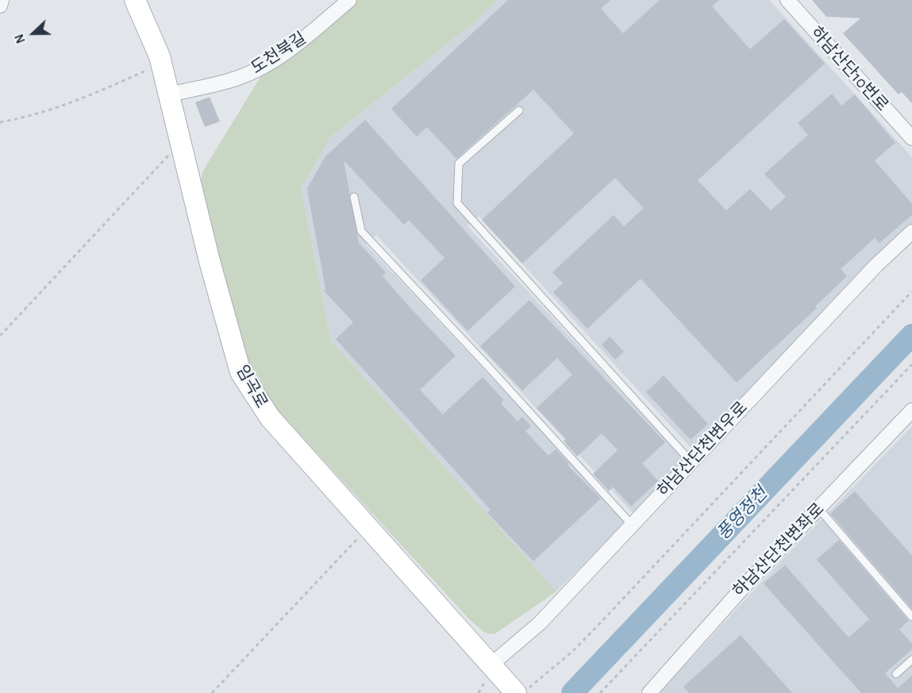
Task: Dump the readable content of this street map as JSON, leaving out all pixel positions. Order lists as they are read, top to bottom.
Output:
{
  "streets": {
    "main road": ["임곡로"],
    "street": [
      "도천북길",
      "하남산단10번로",
      "하남산단천변우로",
      "하남산단천변좌로"
    ]
  },
  "crossings": [
    ["도천북길", "임곡로"],
    ["임곡로", "하남산단천변우로"]
  ],
  "water": ["풍영정천"],
  "north": "left"
}
